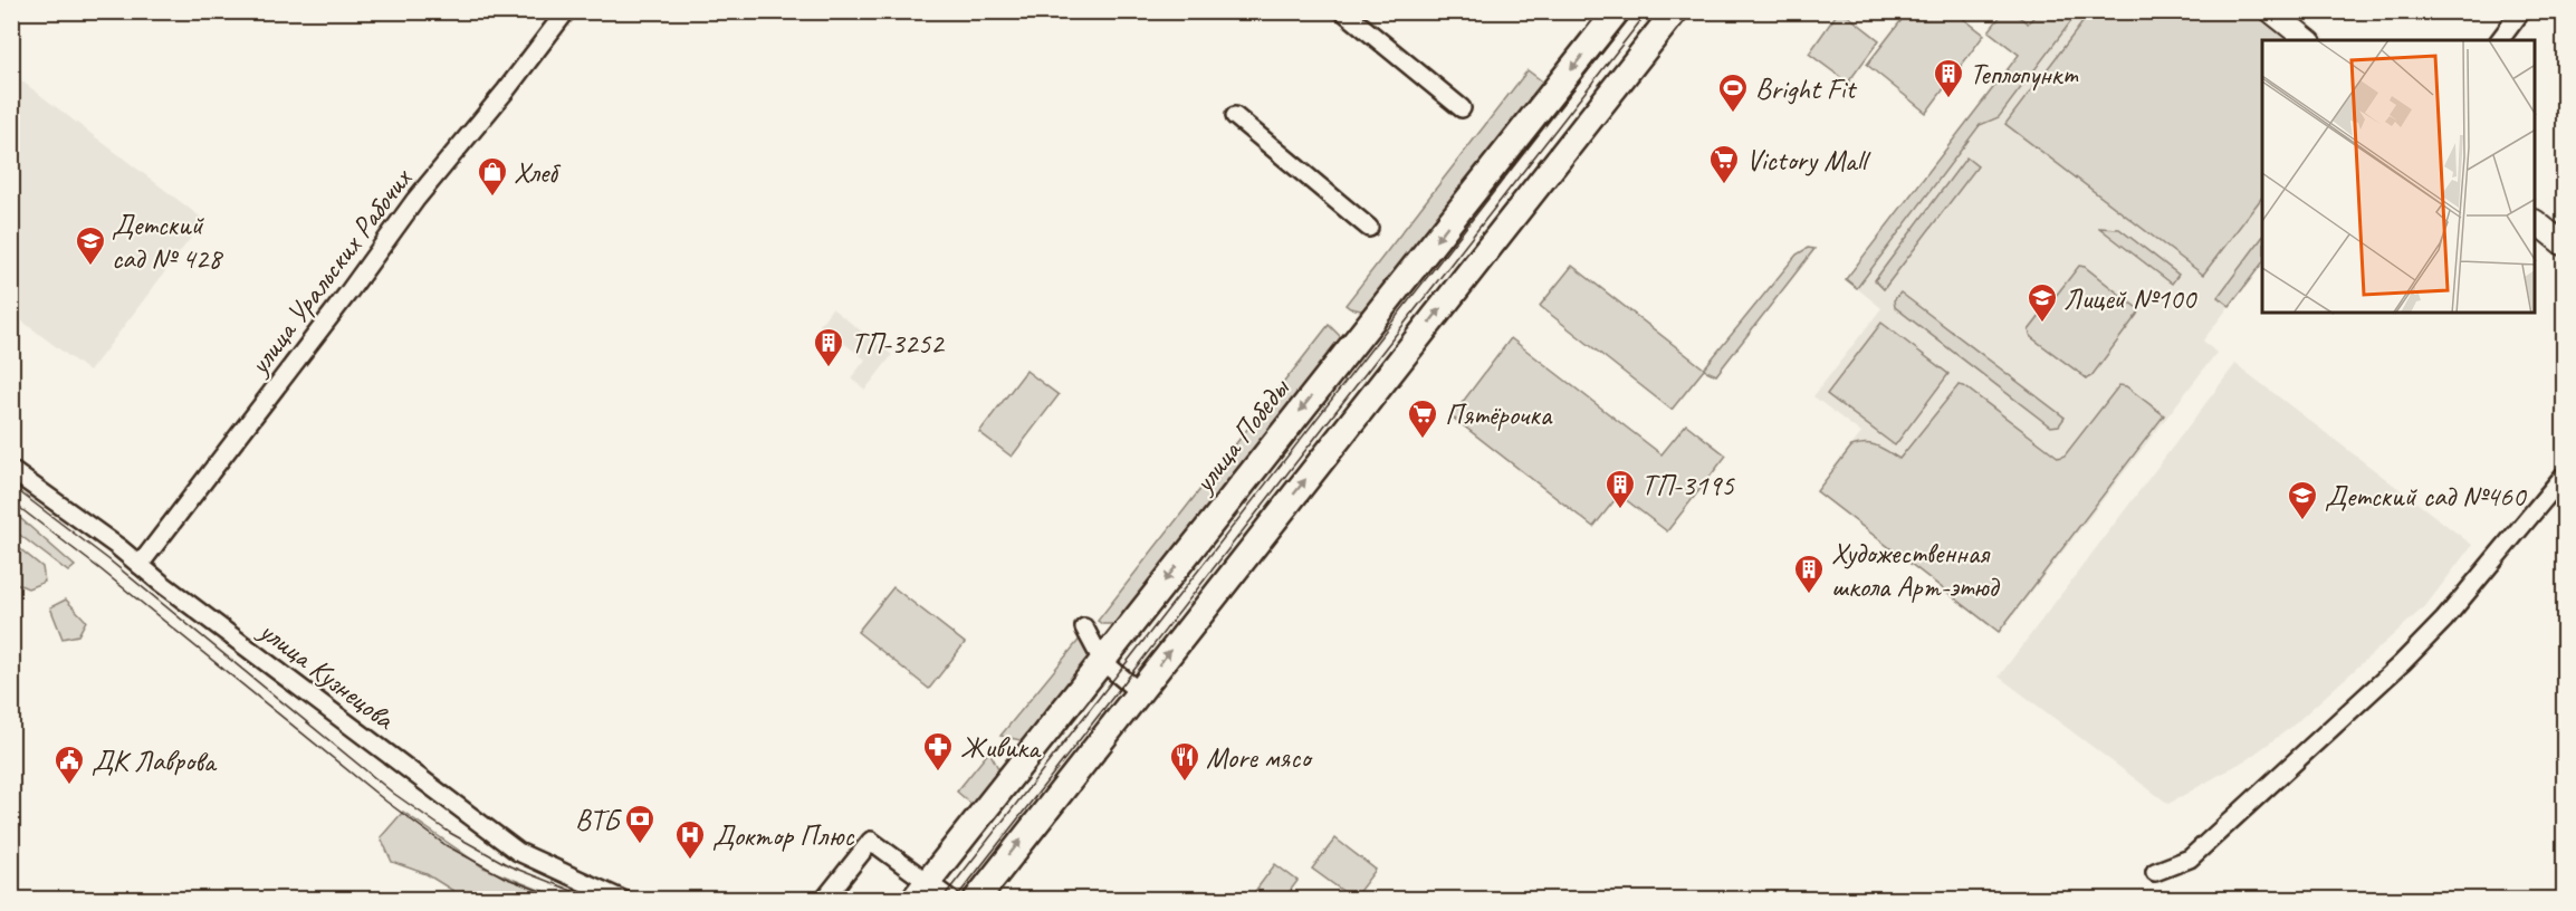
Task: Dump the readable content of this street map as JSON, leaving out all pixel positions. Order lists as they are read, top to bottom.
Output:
{
  "streets": {
    "main road": ["улица Победы"],
    "street": ["улица Уральских Рабочих", "улица Кузнецова"]
  },
  "crossings": [
    ["улица Уральских Рабочих", "улица Кузнецова"]
  ],
  "places": {
    "building": [
      "Теплопункт",
      "ТП-3252",
      "ТП-3195",
      "Художественная школа Арт-этюд"
    ],
    "sports": ["Bright Fit"],
    "supermarket": ["Victory Mall", "Пятёрочка"],
    "shop": ["Хлеб"],
    "school or university": ["Детский сад № 428", "Лицей №100", "Детский сад №460"],
    "pharmacy": ["Живика"],
    "restaurant": ["More мясо"],
    "public building": ["ДК Лаврова"],
    "bank": ["ВТБ"],
    "hospital": ["Доктор Плюс"]
  }
}
